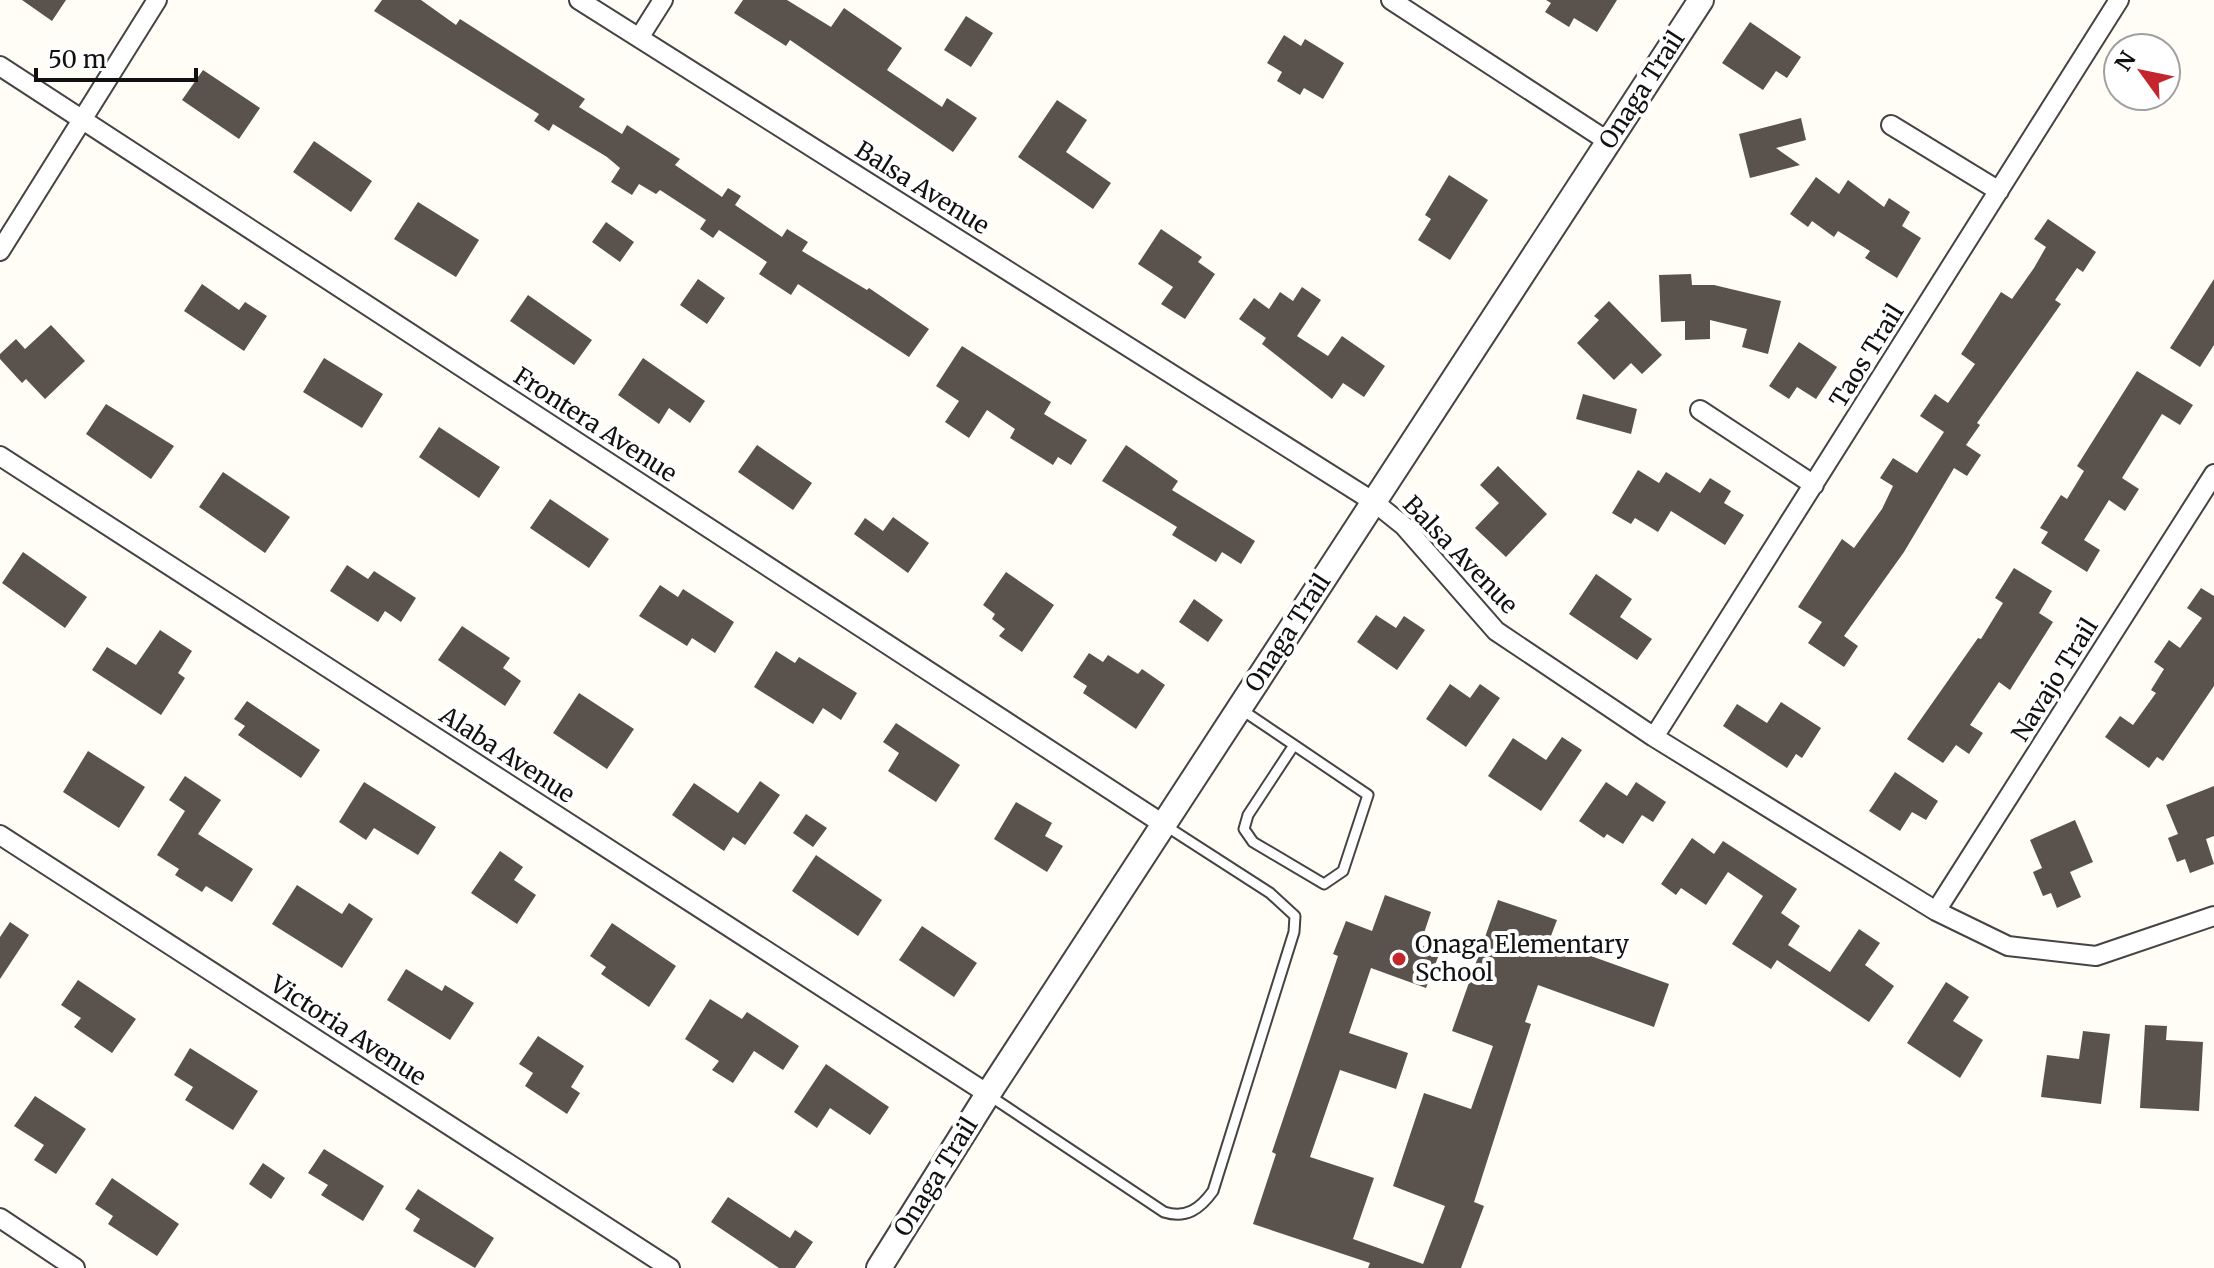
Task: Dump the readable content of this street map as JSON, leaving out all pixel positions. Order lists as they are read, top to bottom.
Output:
{
  "streets": {
    "street": [
      "Onaga Trail",
      "Balsa Avenue",
      "Taos Trail",
      "Frontera Avenue",
      "Navajo Trail",
      "Alaba Avenue",
      "Victoria Avenue"
    ]
  },
  "crossings": [
    ["Onaga Trail", "Balsa Avenue"],
    ["Onaga Trail", "Frontera Avenue"],
    ["Onaga Trail", "Alaba Avenue"],
    ["Balsa Avenue", "Taos Trail"],
    ["Balsa Avenue", "Navajo Trail"]
  ],
  "places": ["Onaga Elementary School"],
  "scale_bar": "50 m",
  "north": "top left"
}
